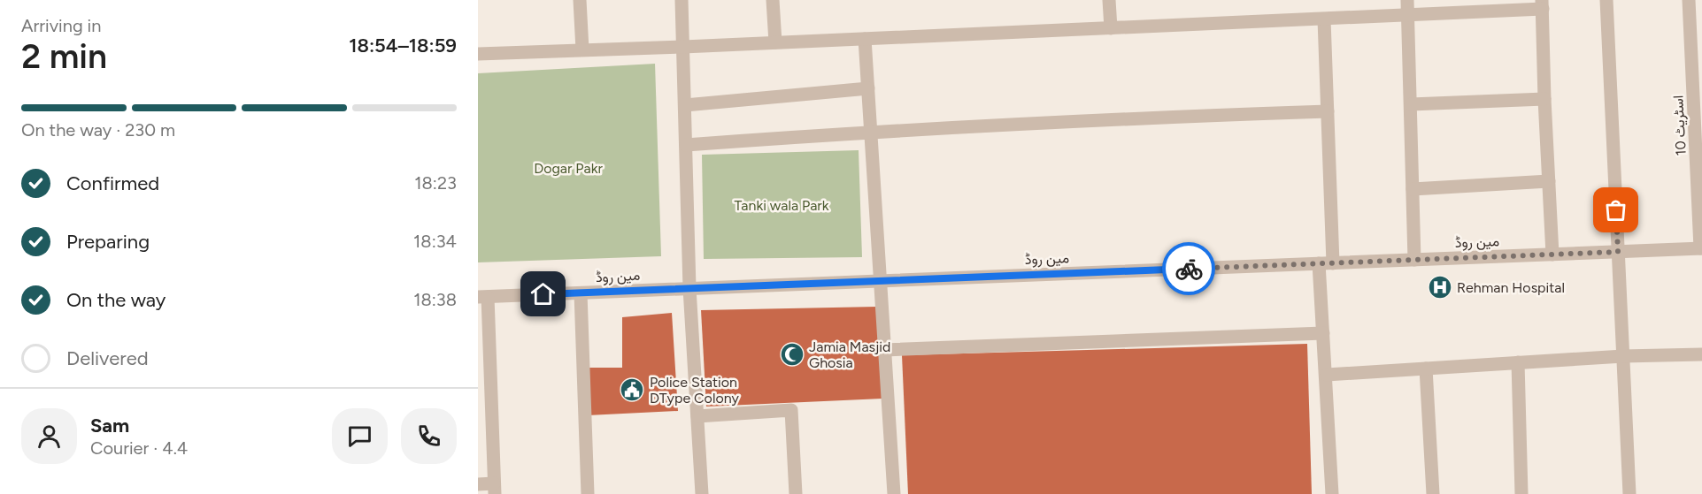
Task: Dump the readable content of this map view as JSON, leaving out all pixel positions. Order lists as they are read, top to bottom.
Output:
{
  "streets": {
    "street": ["اسٹریٹ 10", "مین روڈ"]
  },
  "crossings": [
    ["اسٹریٹ 10", "مین روڈ"]
  ],
  "parks": ["Dogar Pakr", "Tanki wala Park"],
  "places": {
    "hospital": ["Rehman Hospital"],
    "mosque": ["Jamia Masjid Ghosia"],
    "public building": ["Police Station DType Colony"]
  },
  "page": {
    "heading": ["2 min", "Arriving in", "18:54–18:59"],
    "panel": ["Sam", "Courier · 4.4"],
    "bar": "On the way · 230 m",
    "list": [
      ["Confirmed", "18:23"],
      ["Preparing", "18:34"],
      ["On the way", "18:38"],
      "Delivered"
    ]
  }
}
